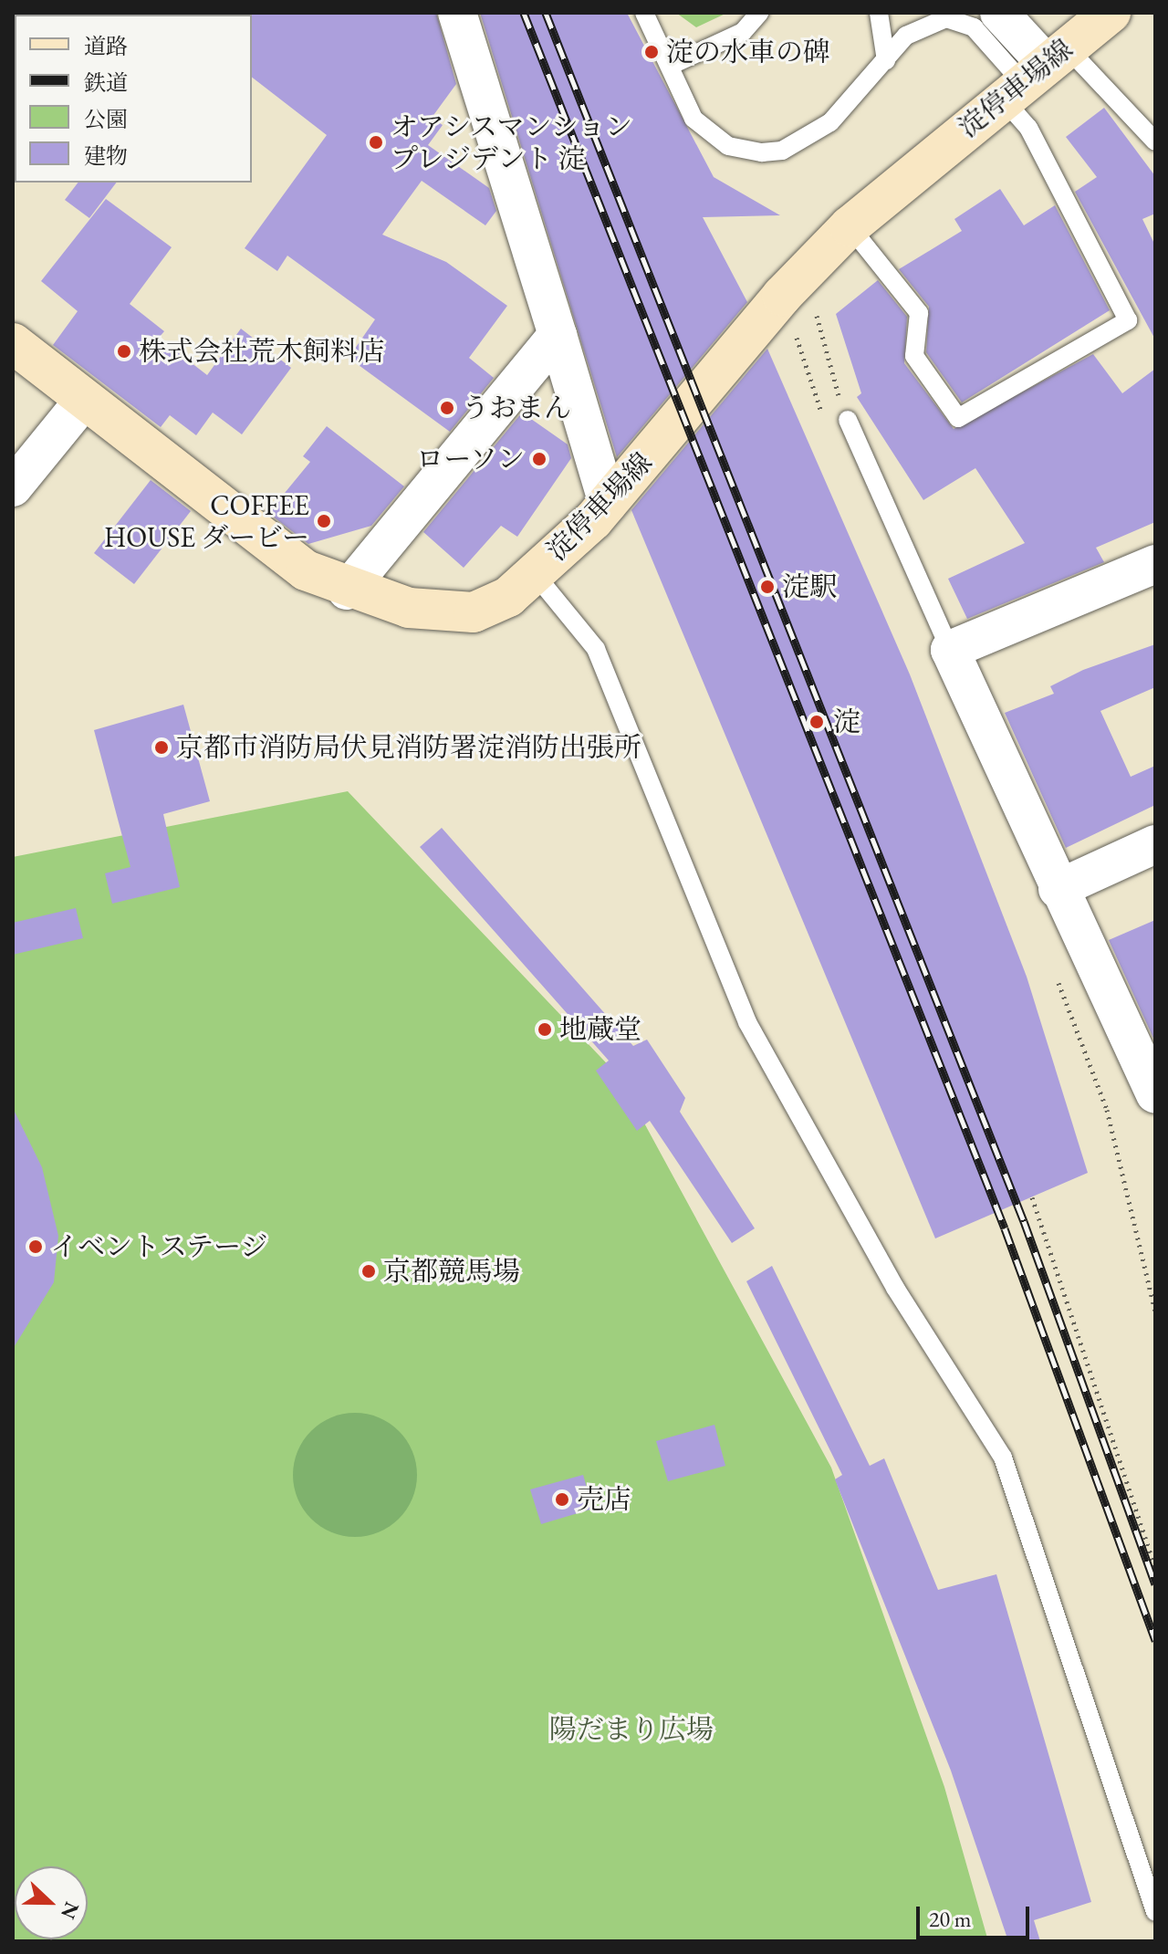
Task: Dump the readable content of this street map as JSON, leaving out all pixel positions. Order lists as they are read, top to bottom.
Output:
{
  "streets": {
    "main road": ["淀停車場線"]
  },
  "parks": ["陽だまり広場"],
  "places": [
    "淀の水車の碑",
    "オアシスマンション プレジデント 淀",
    "株式会社荒木飼料店",
    "うおまん",
    "ローソン",
    "COFFEE HOUSE ダービー",
    "淀駅",
    "淀",
    "京都市消防局伏見消防署淀消防出張所",
    "地蔵堂",
    "イベントステージ",
    "京都競馬場",
    "売店"
  ],
  "legend": [
    "道路",
    "鉄道",
    "公園",
    "建物"
  ],
  "scale_bar": "20 m",
  "north": "right"
}
